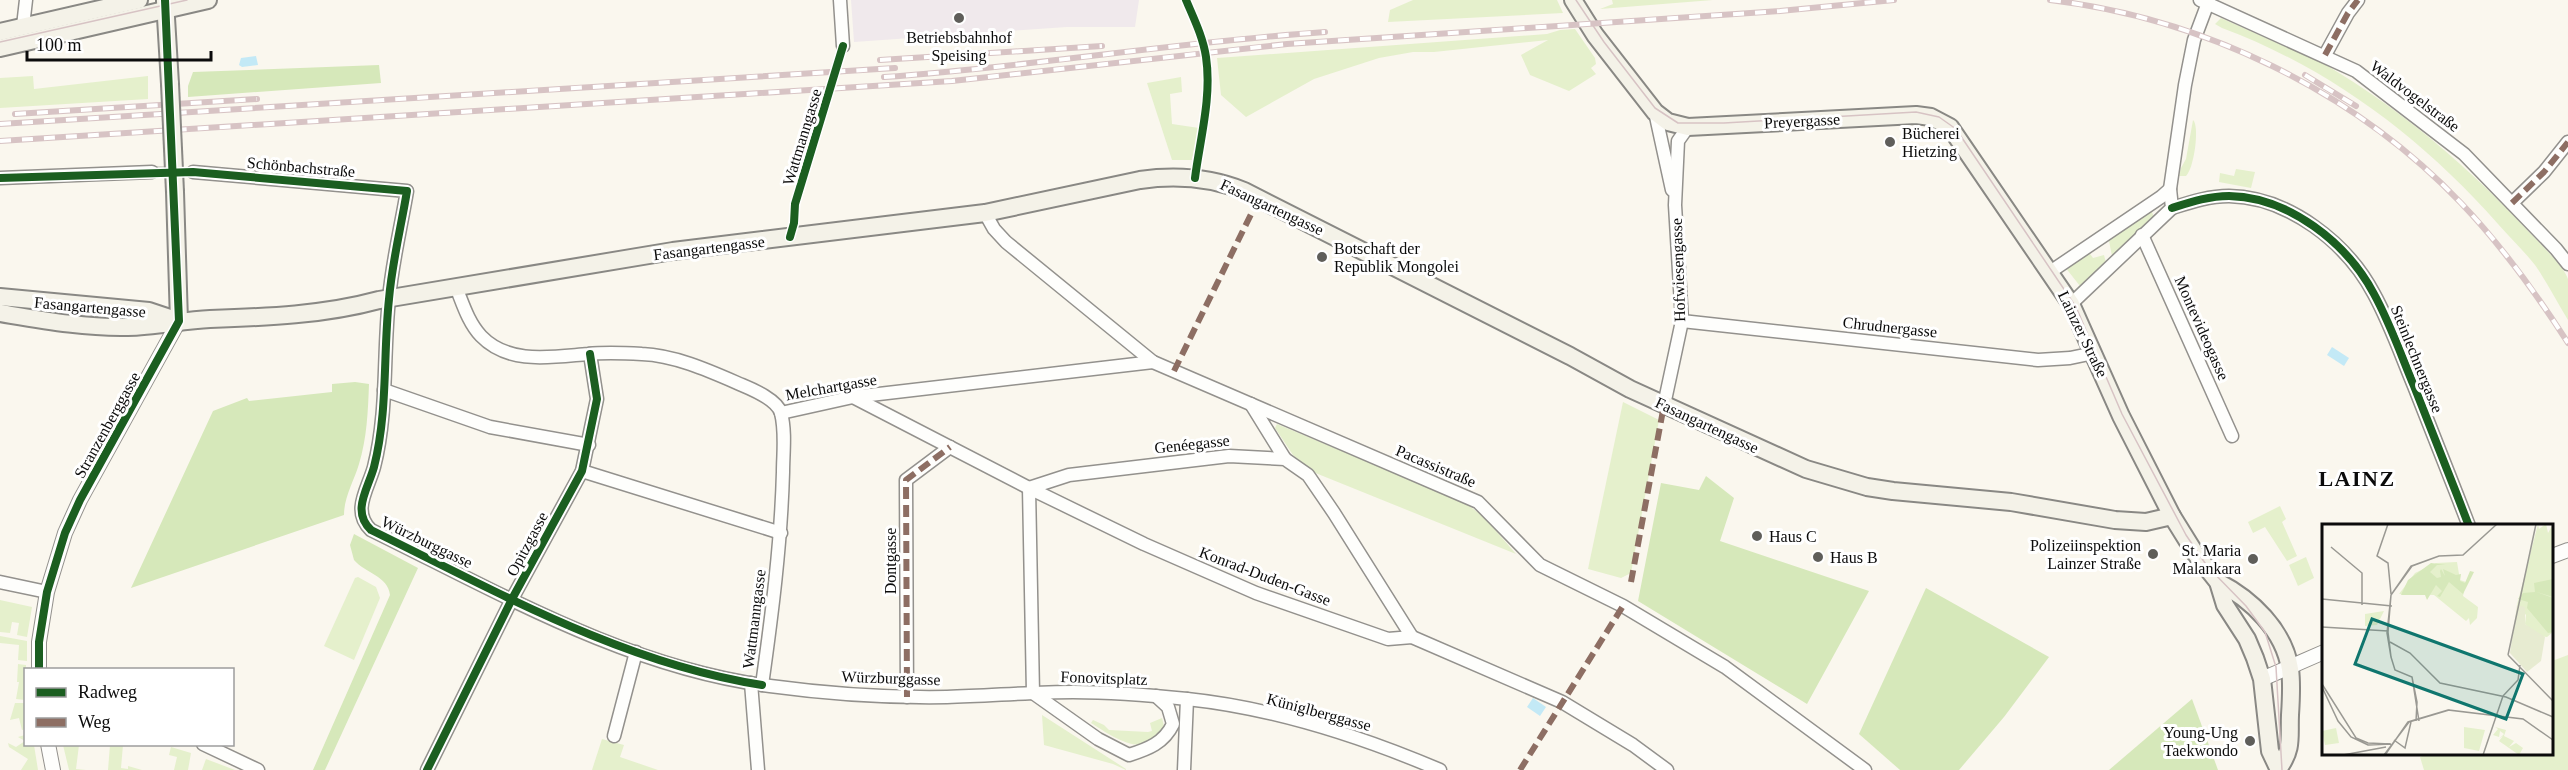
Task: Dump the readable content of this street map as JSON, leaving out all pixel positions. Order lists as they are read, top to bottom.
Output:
{
  "streets": {
    "main road": [
      "Preyergasse",
      "Fasangartengasse",
      "Hofwiesengasse",
      "Lainzer Straße"
    ],
    "street": [
      "Waldvogelstraße",
      "Wattmanngasse",
      "Schönbachstraße",
      "Chrudnergasse",
      "Montevideogasse",
      "Steinlechnergasse",
      "Melchartgasse",
      "Stranzenberggasse",
      "Genéegasse",
      "Pacassistraße",
      "Würzburggasse",
      "Opitzgasse",
      "Dontgasse",
      "Konrad-Duden-Gasse",
      "Fonovitsplatz",
      "Küniglberggasse"
    ]
  },
  "crossings": [
    ["Preyergasse", "Hofwiesengasse"],
    ["Preyergasse", "Lainzer Straße"],
    ["Wattmanngasse", "Melchartgasse"],
    ["Wattmanngasse", "Würzburggasse"],
    ["Schönbachstraße", "Würzburggasse"],
    ["Fasangartengasse", "Hofwiesengasse"],
    ["Fasangartengasse", "Lainzer Straße"],
    ["Fasangartengasse", "Melchartgasse"],
    ["Fasangartengasse", "Stranzenberggasse"],
    ["Fasangartengasse", "Pacassistraße"],
    ["Fasangartengasse", "Würzburggasse"],
    ["Hofwiesengasse", "Chrudnergasse"],
    ["Chrudnergasse", "Lainzer Straße"],
    ["Melchartgasse", "Pacassistraße"],
    ["Melchartgasse", "Opitzgasse"],
    ["Melchartgasse", "Konrad-Duden-Gasse"],
    ["Genéegasse", "Konrad-Duden-Gasse"],
    ["Würzburggasse", "Opitzgasse"],
    ["Würzburggasse", "Dontgasse"],
    ["Würzburggasse", "Fonovitsplatz"],
    ["Dontgasse", "Konrad-Duden-Gasse"]
  ],
  "districts": ["LAINZ"],
  "places": [
    "Betriebsbahnhof Speising",
    "Bücherei Hietzing",
    "Botschaft der Republik Mongolei",
    "Haus C",
    "Polizeiinspektion Lainzer Straße",
    "Haus B",
    "St. Maria Malankara",
    "Young-Ung Taekwondo"
  ],
  "legend": ["Radweg", "Weg"],
  "scale_bar": "100 m"
}
